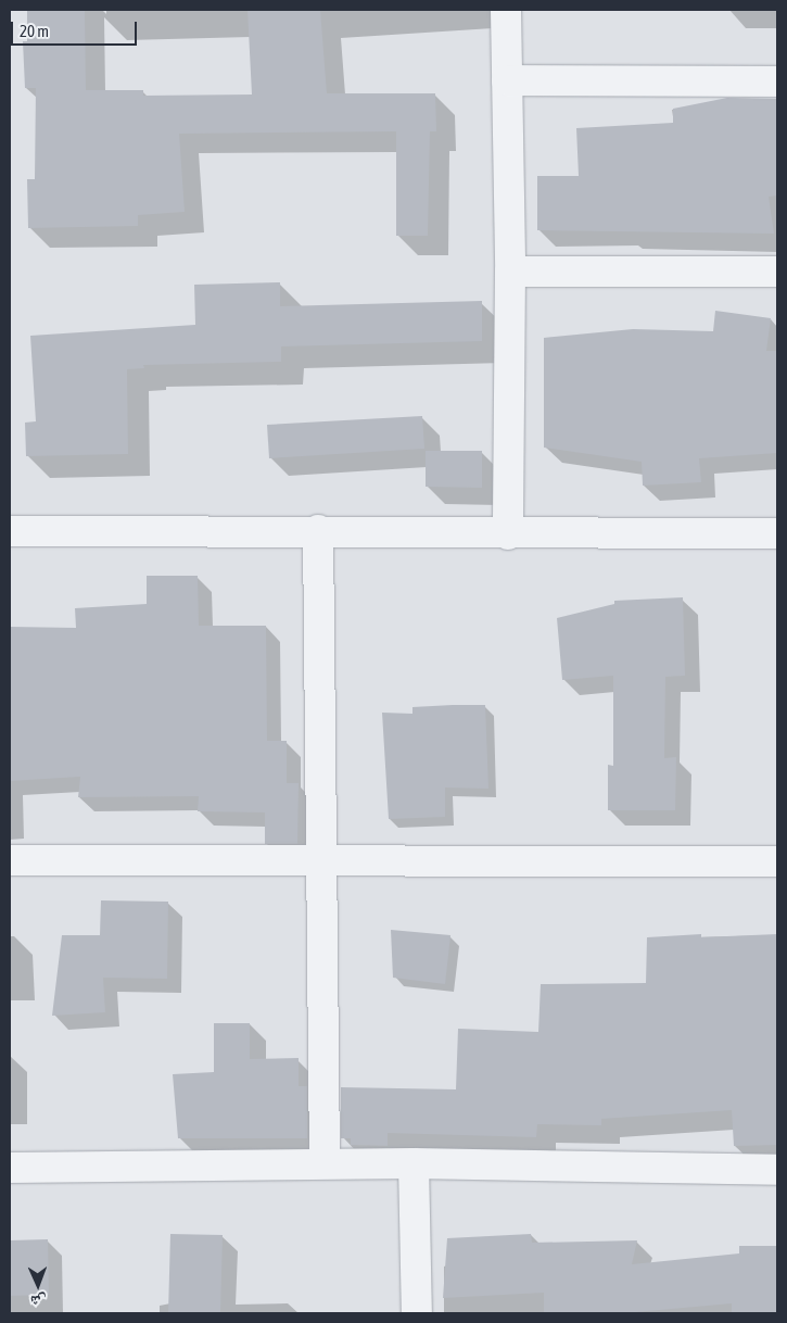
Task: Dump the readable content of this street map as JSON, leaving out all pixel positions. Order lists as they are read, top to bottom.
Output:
{
  "scale_bar": "20 m",
  "north": "bottom"
}
